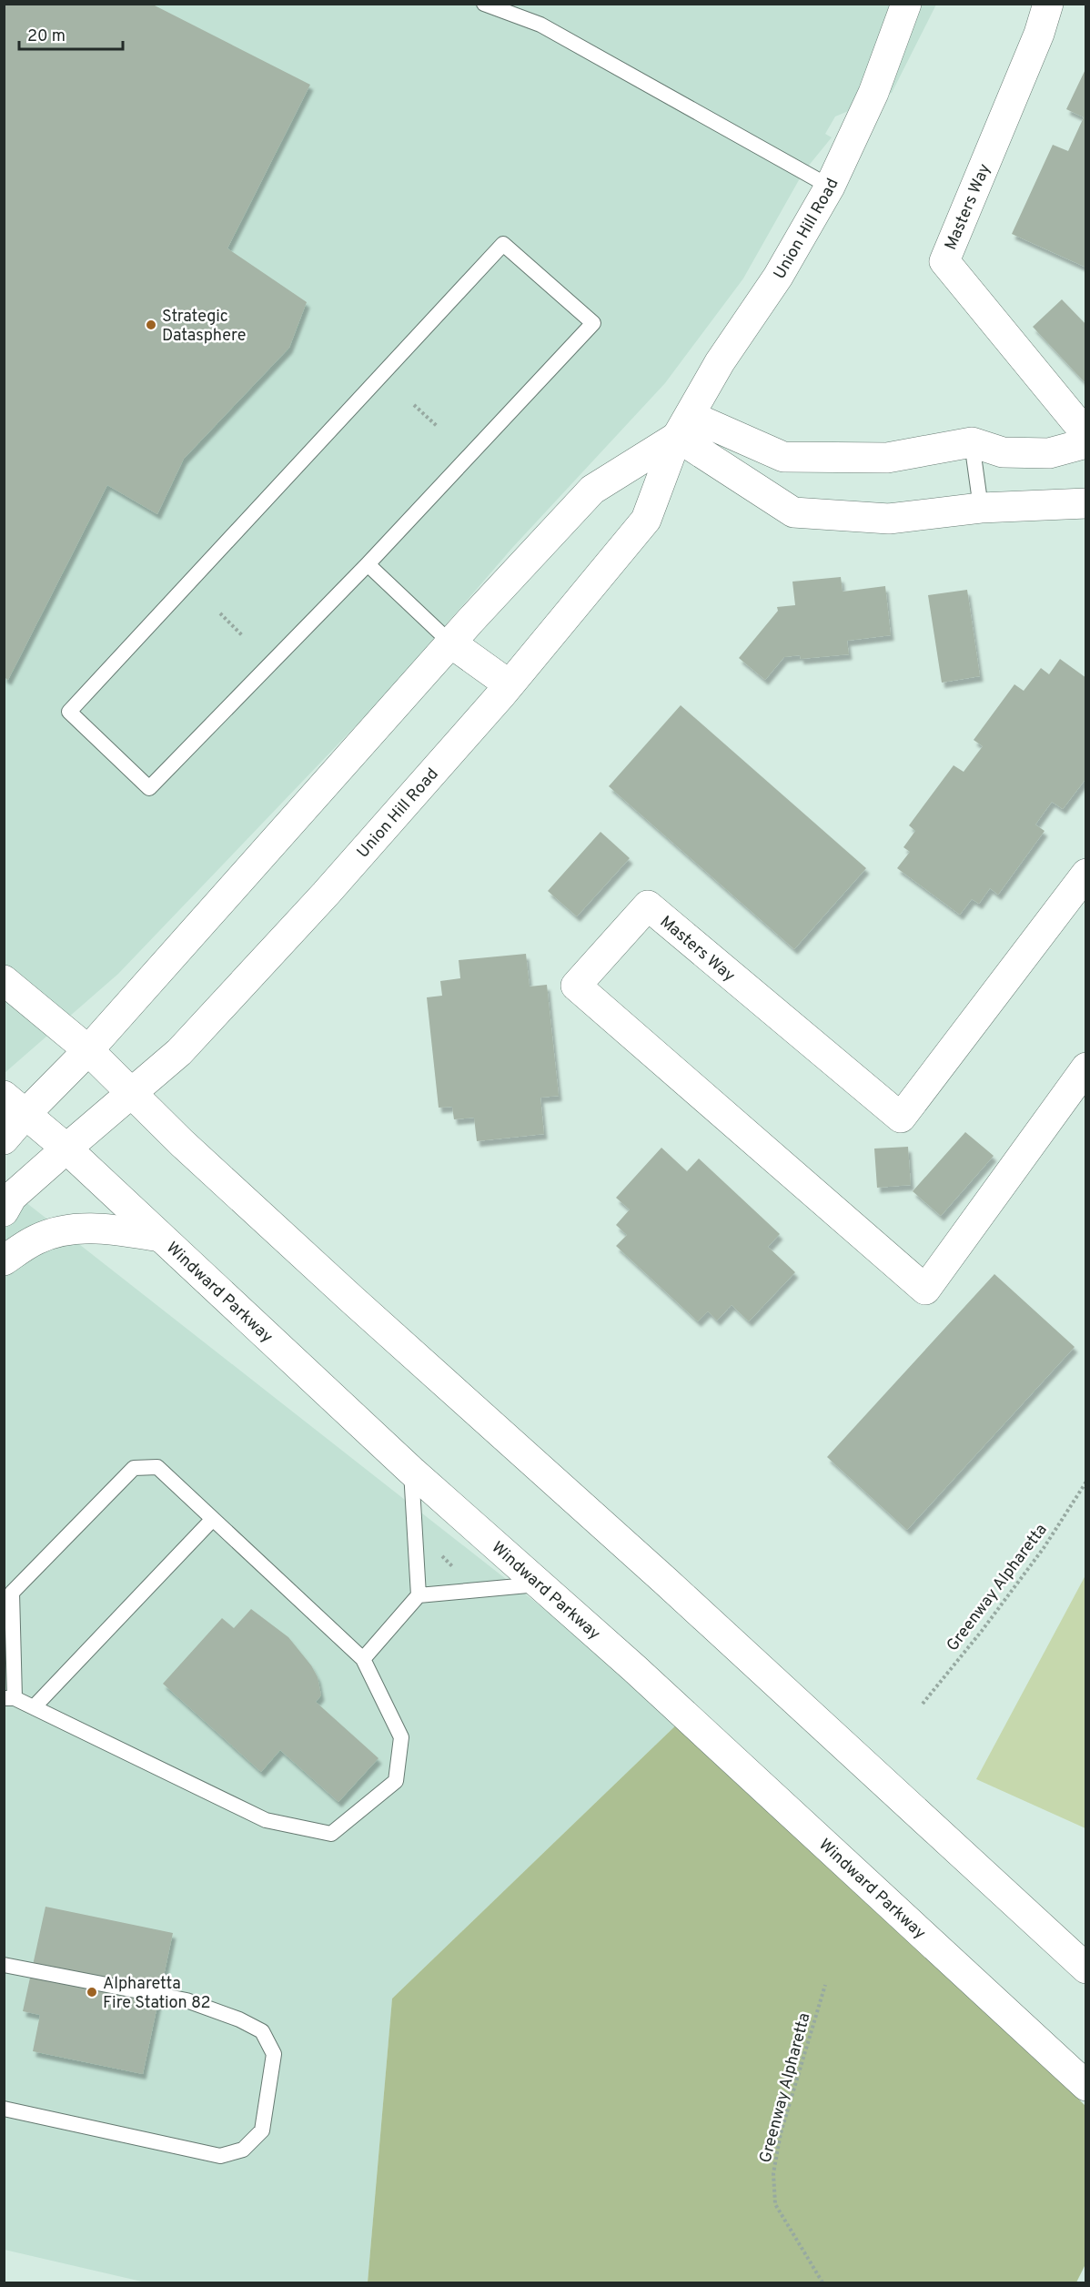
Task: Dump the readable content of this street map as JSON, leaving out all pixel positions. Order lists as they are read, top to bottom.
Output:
{
  "streets": {
    "street": ["Masters Way", "Union Hill Road", "Windward Parkway"],
    "path": ["Greenway Alpharetta"]
  },
  "crossings": [
    ["Union Hill Road", "Windward Parkway"]
  ],
  "places": ["Strategic Datasphere", "Alpharetta Fire Station 82"],
  "scale_bar": "20 m"
}
